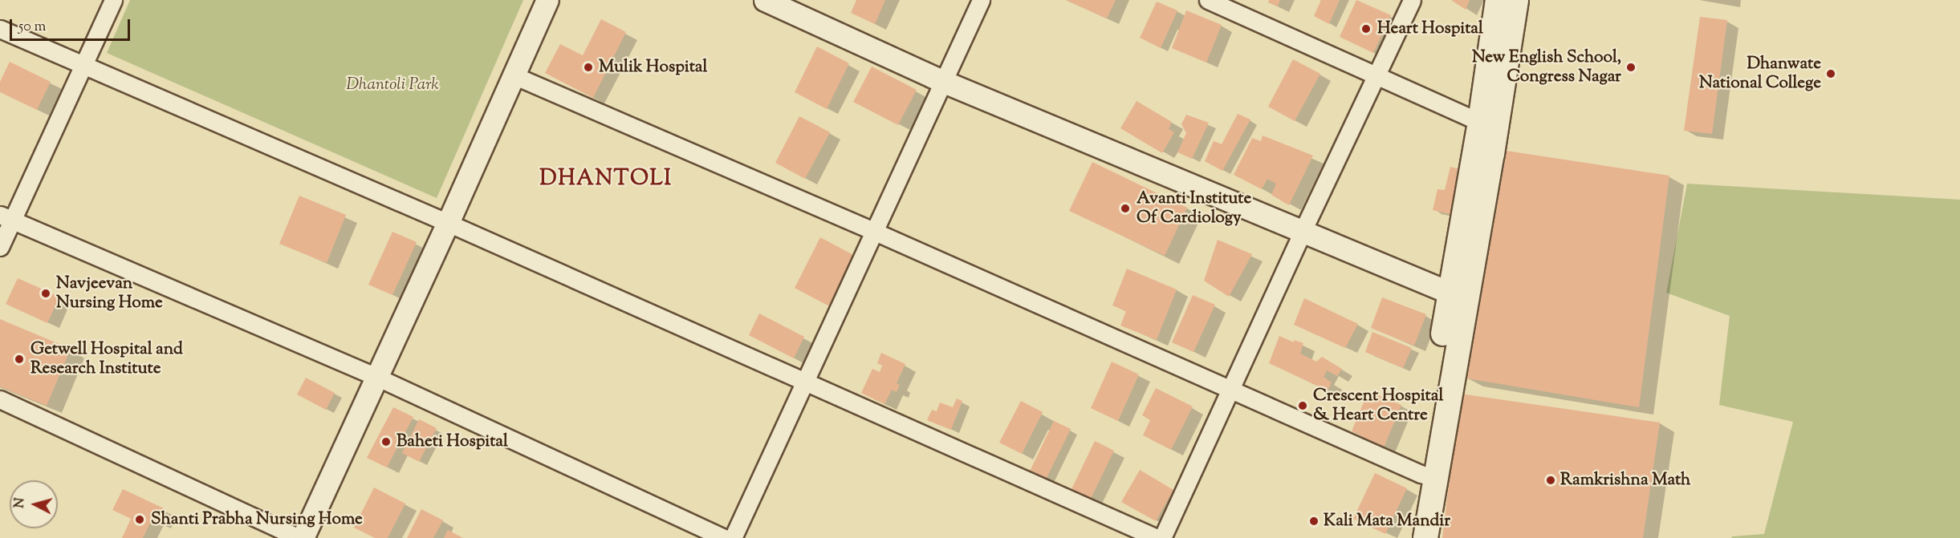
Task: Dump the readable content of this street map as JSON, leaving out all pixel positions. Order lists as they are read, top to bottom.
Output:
{
  "districts": ["DHANTOLI"],
  "parks": ["Dhantoli Park"],
  "places": [
    "Heart Hospital",
    "Mulik Hospital",
    "New English School, Congress Nagar",
    "Dhanwate National College",
    "Avanti Institute Of Cardiology",
    "Navjeevan Nursing Home",
    "Getwell Hospital and Research Institute",
    "Crescent Hospital & Heart Centre",
    "Baheti Hospital",
    "Ramkrishna Math",
    "Shanti Prabha Nursing Home",
    "Kali Mata Mandir"
  ],
  "scale_bar": "50 m",
  "north": "left"
}
